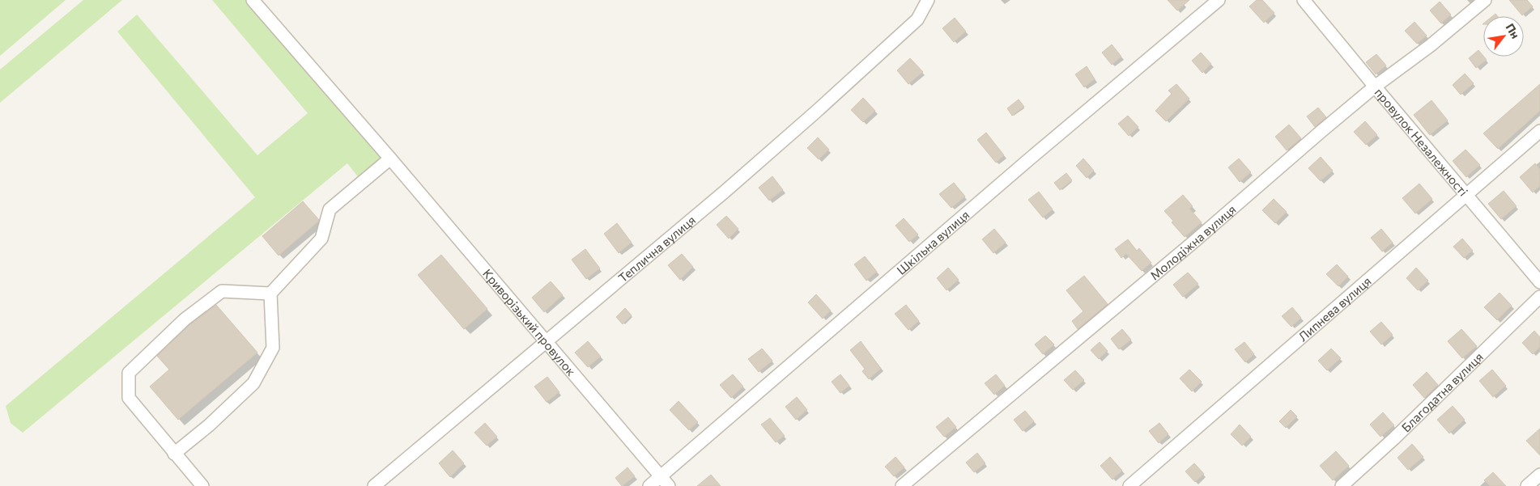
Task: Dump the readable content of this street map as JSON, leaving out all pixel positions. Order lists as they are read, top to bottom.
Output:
{
  "streets": {
    "street": [
      "провулок Незалежності",
      "Шкільна вулиця",
      "Молодіжна вулиця",
      "Теплична вулиця",
      "Липнева вулиця",
      "Криворізький провулок",
      "Благодатна вулиця"
    ]
  },
  "crossings": [
    ["провулок Незалежності", "Молодіжна вулиця"],
    ["провулок Незалежності", "Липнева вулиця"],
    ["Шкільна вулиця", "Криворізький провулок"],
    ["Теплична вулиця", "Криворізький провулок"]
  ],
  "north": "top right"
}
